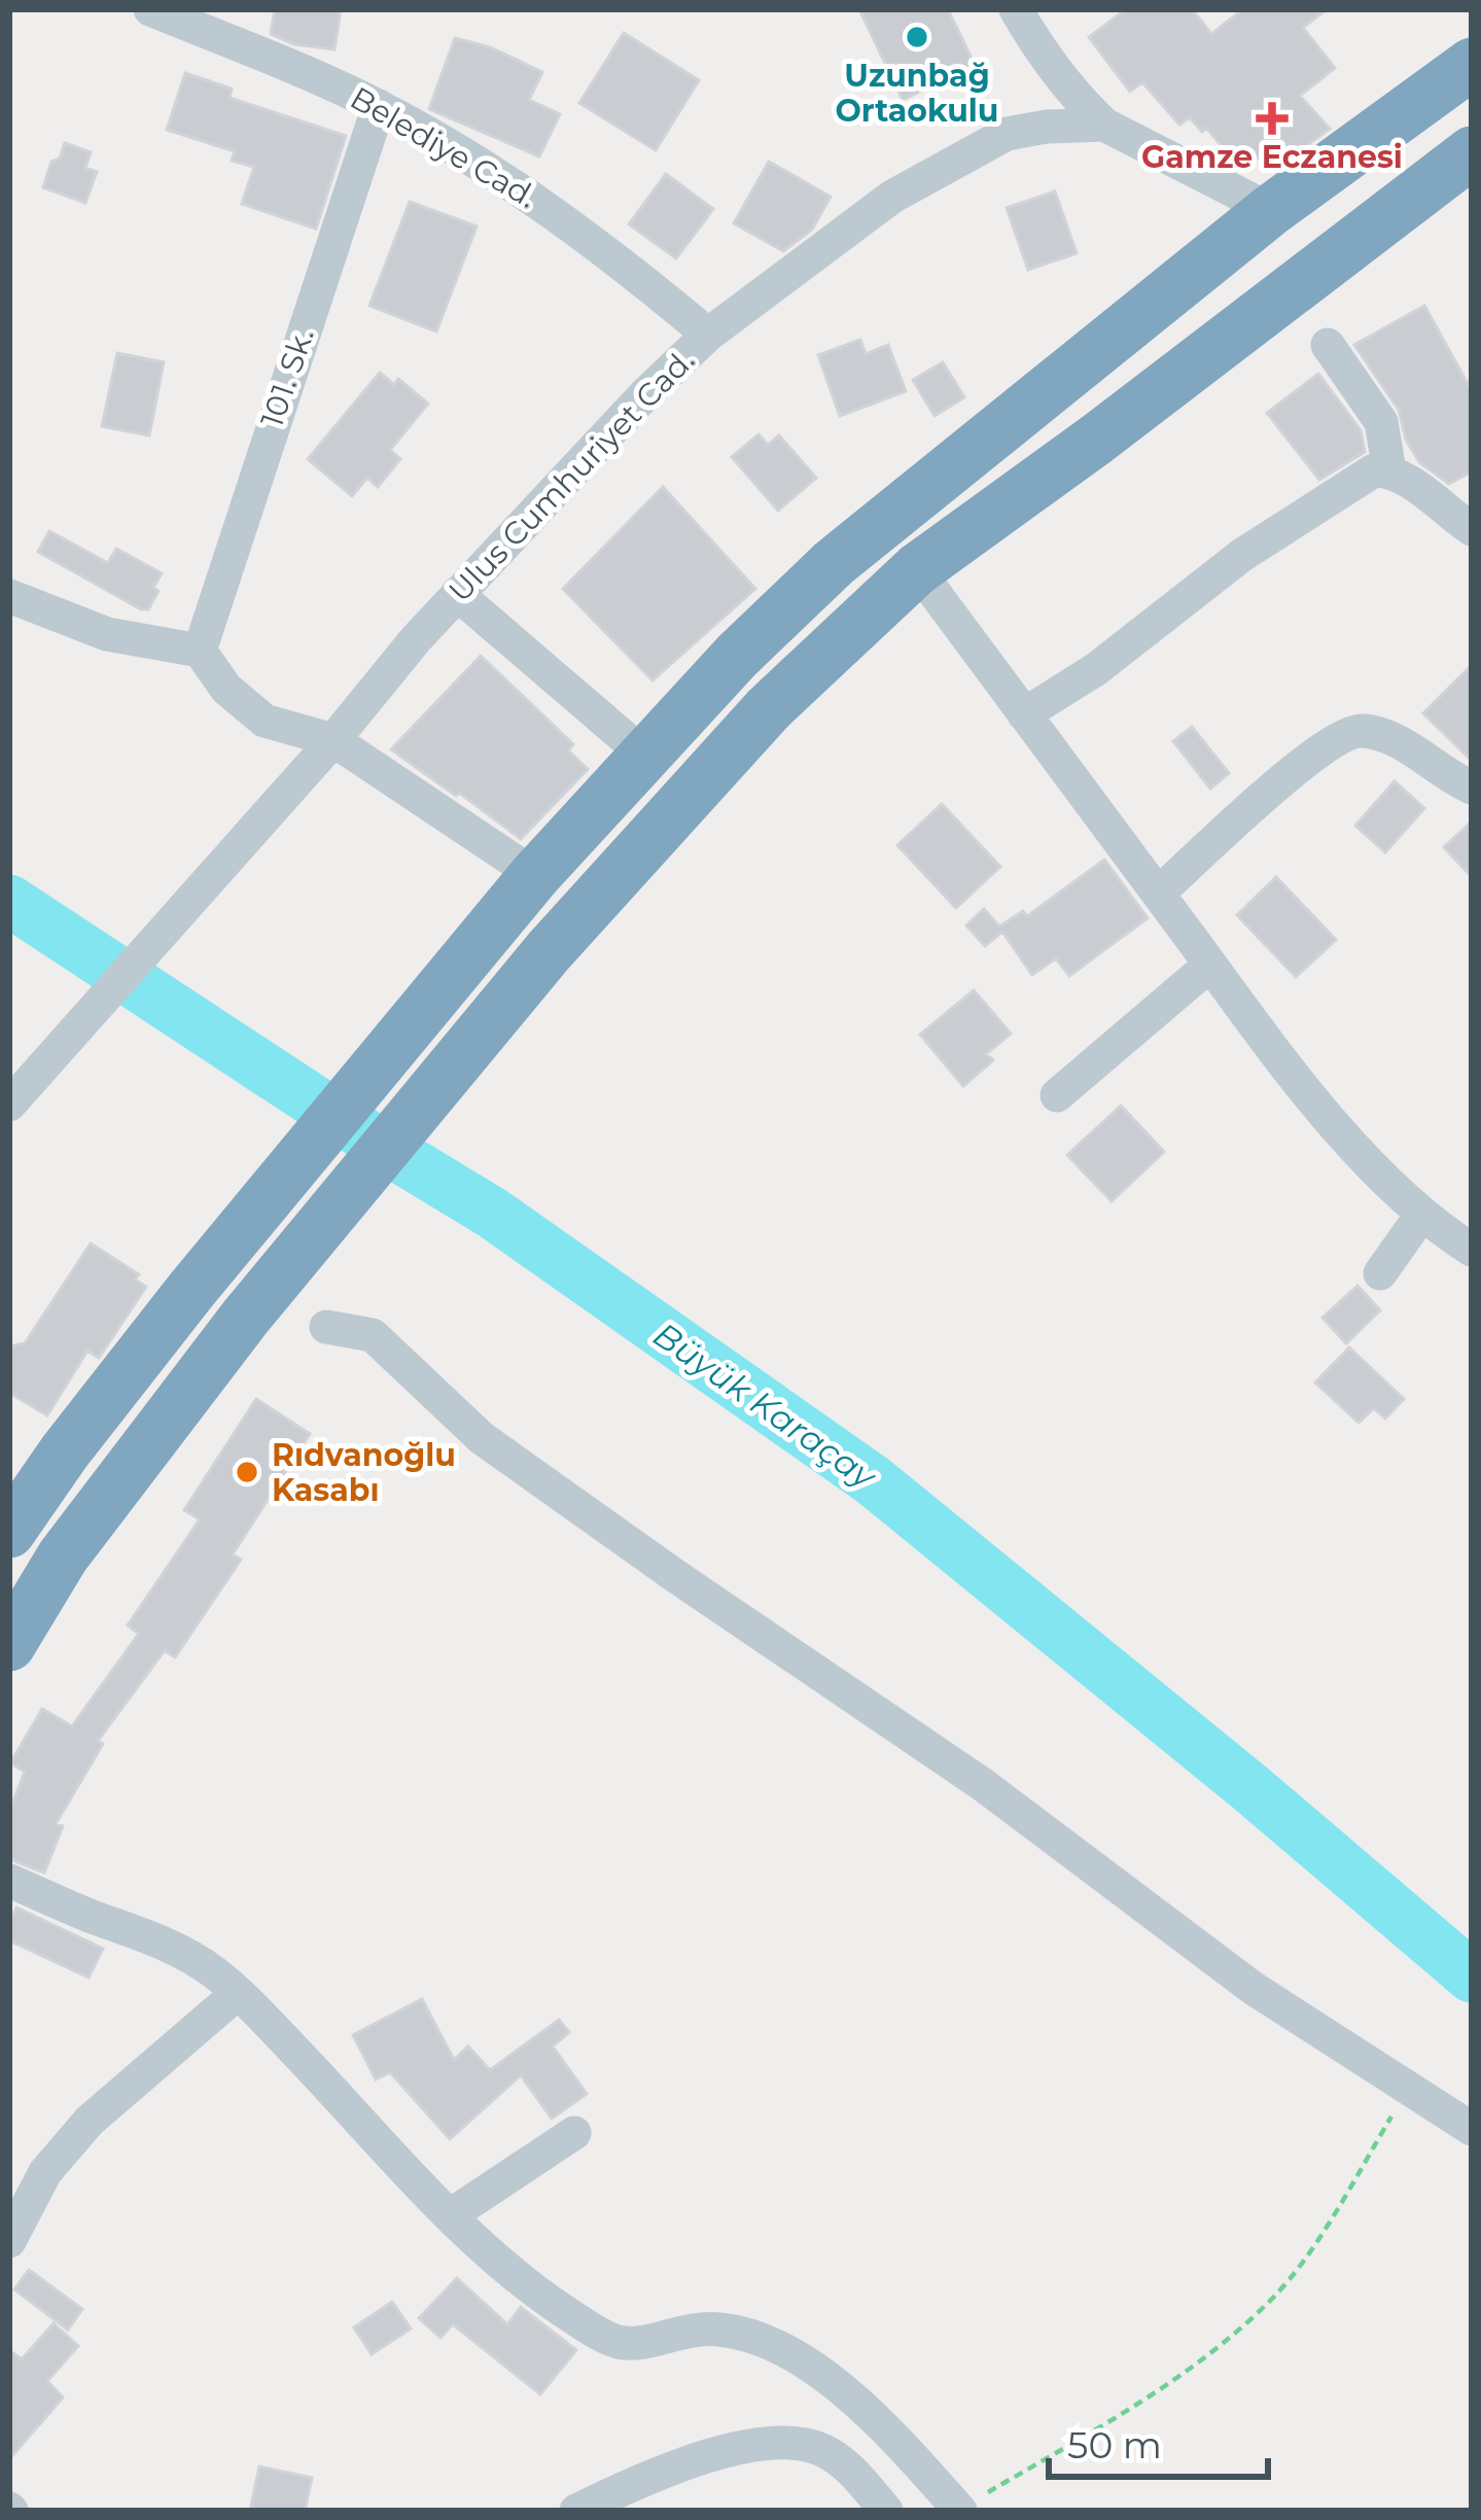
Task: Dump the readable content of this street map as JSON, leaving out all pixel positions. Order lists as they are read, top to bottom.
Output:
{
  "streets": {
    "street": ["Belediye Cad.", "101. Sk.", "Ulus Cumhuriyet Cad."]
  },
  "crossings": [
    ["Belediye Cad.", "101. Sk."],
    ["Belediye Cad.", "Ulus Cumhuriyet Cad."]
  ],
  "water": ["Büyük Karaçay"],
  "places": {
    "other": ["Uzunbağ Ortaokulu", "Rıdvanoğlu Kasabı"],
    "health": ["Gamze Eczanesi"]
  },
  "scale_bar": "50 m"
}
